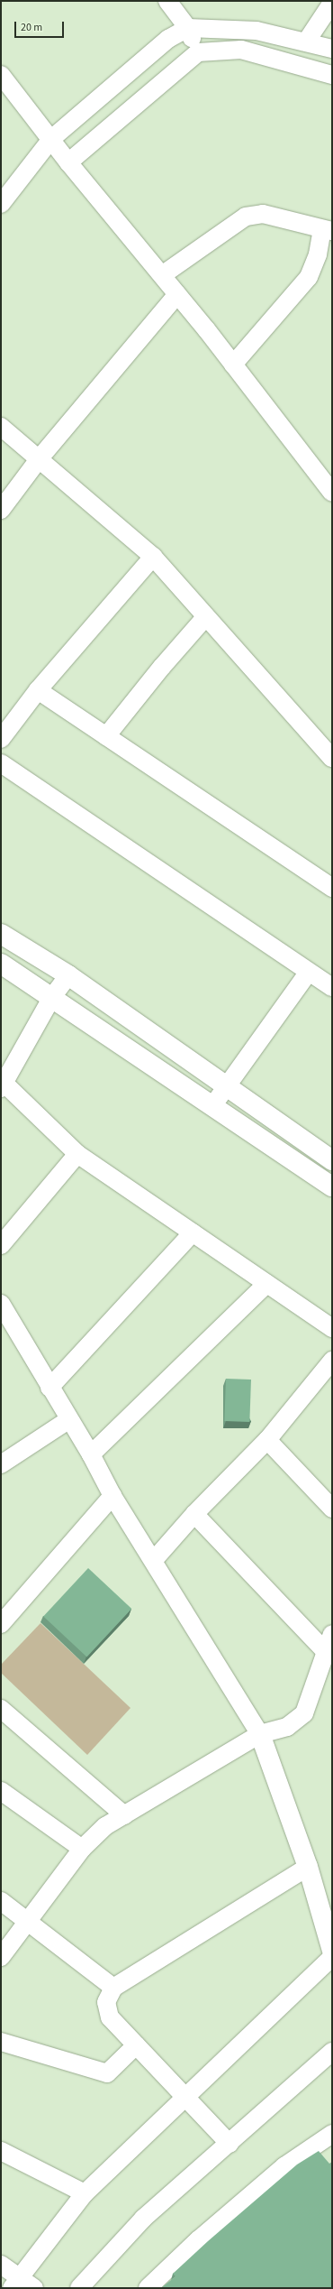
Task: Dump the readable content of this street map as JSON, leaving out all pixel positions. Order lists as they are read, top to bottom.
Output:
{
  "scale_bar": "20 m"
}
